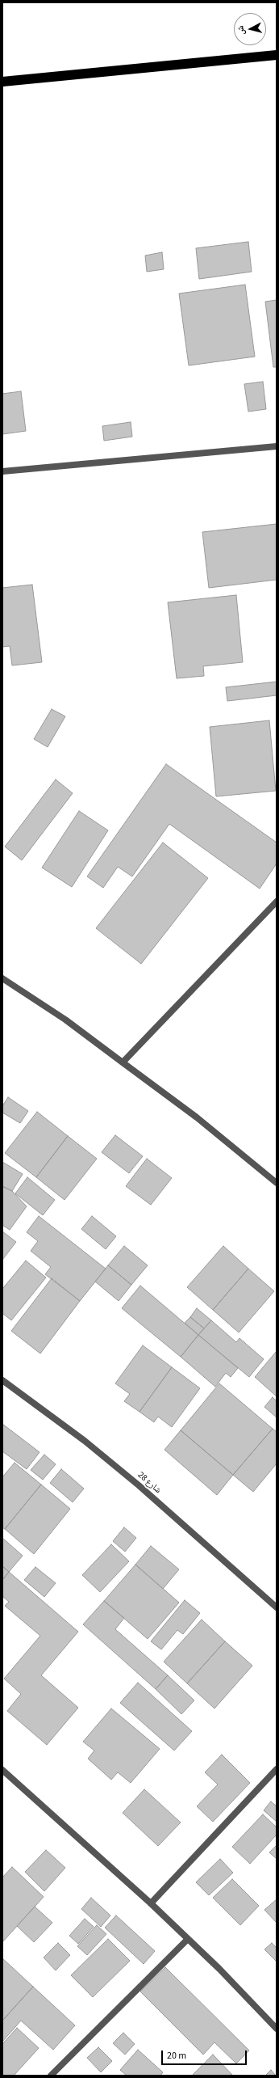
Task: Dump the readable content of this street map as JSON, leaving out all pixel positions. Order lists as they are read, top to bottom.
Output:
{
  "streets": {
    "street": ["شارع 28"]
  },
  "scale_bar": "20 m",
  "north": "left"
}
